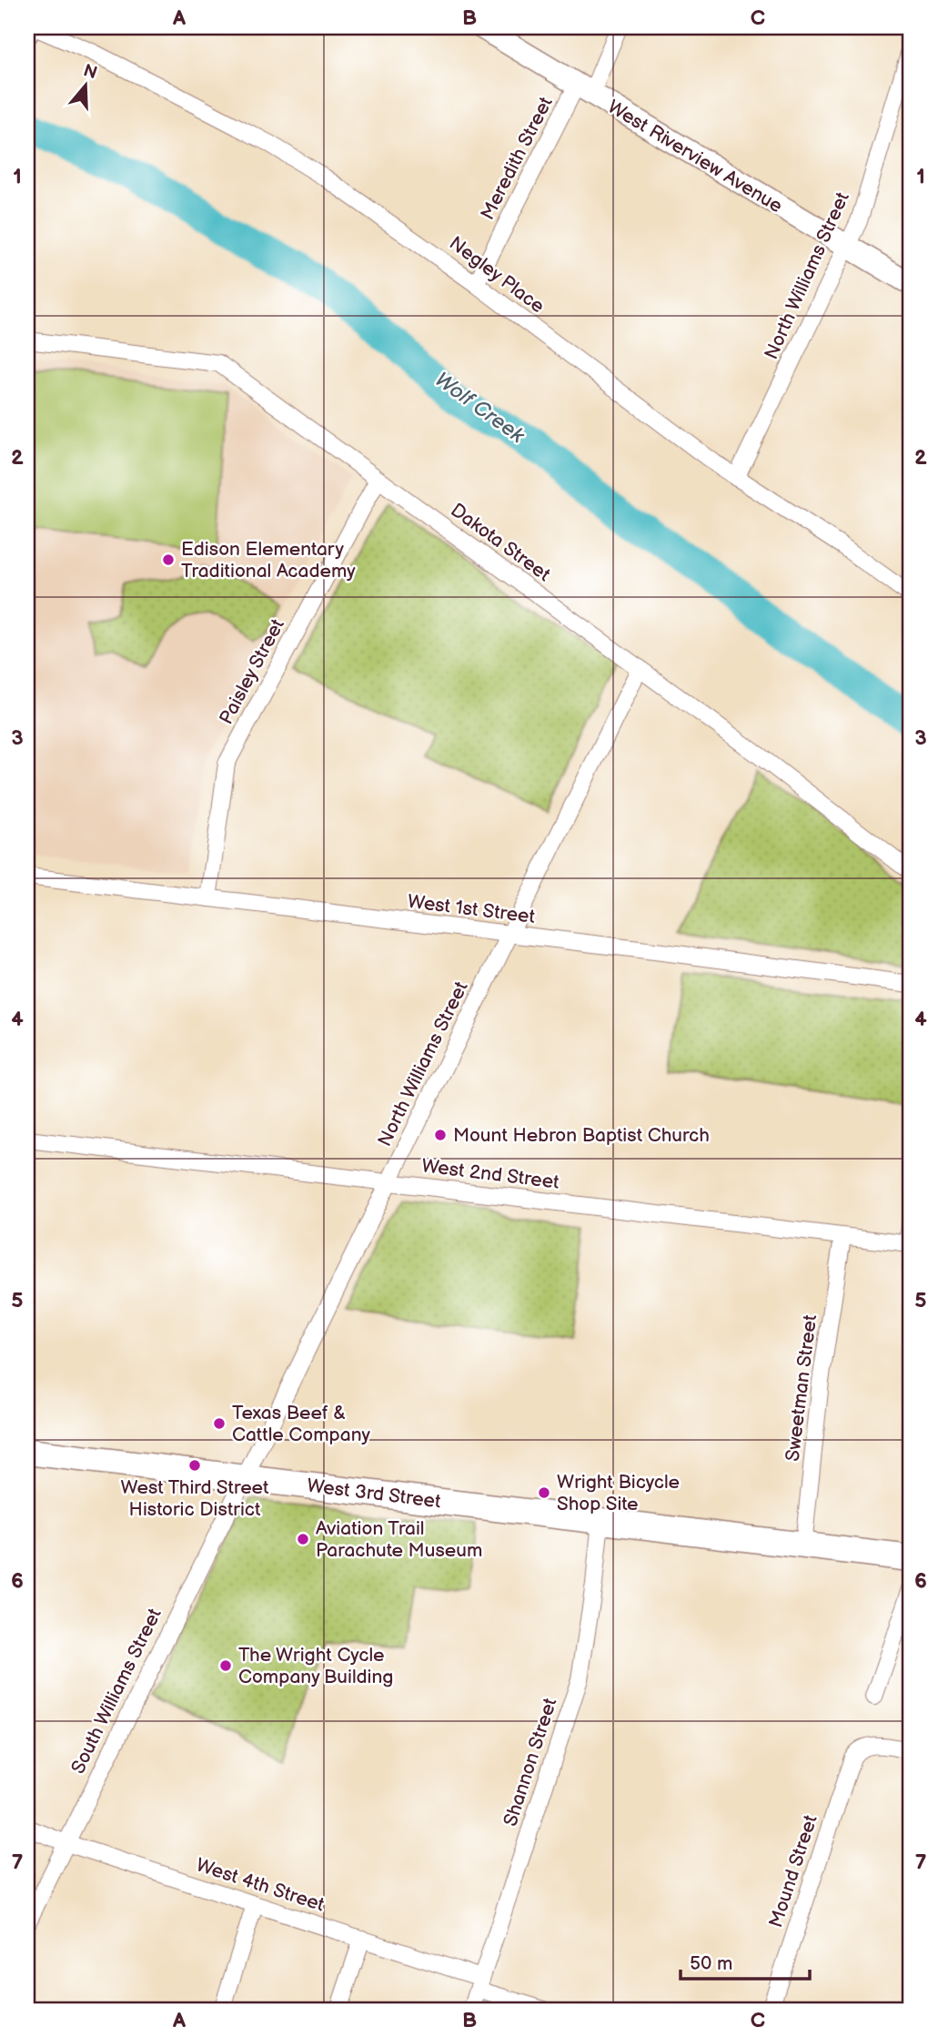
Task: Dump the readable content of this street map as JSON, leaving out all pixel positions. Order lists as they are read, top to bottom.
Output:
{
  "streets": {
    "main road": ["West 3rd Street"],
    "street": [
      "West Riverview Avenue",
      "Meredith Street",
      "Negley Place",
      "North Williams Street",
      "Dakota Street",
      "Paisley Street",
      "West 1st Street",
      "West 2nd Street",
      "Sweetman Street",
      "South Williams Street",
      "Shannon Street",
      "Mound Street",
      "West 4th Street"
    ]
  },
  "crossings": [
    ["West Riverview Avenue", "Meredith Street"],
    ["West Riverview Avenue", "North Williams Street"],
    ["Meredith Street", "Negley Place"],
    ["Negley Place", "North Williams Street"],
    ["North Williams Street", "Dakota Street"],
    ["North Williams Street", "West 1st Street"],
    ["North Williams Street", "West 2nd Street"],
    ["North Williams Street", "West 3rd Street"],
    ["North Williams Street", "South Williams Street"],
    ["Dakota Street", "Paisley Street"],
    ["Paisley Street", "West 1st Street"],
    ["West 2nd Street", "Sweetman Street"],
    ["Sweetman Street", "West 3rd Street"],
    ["West 3rd Street", "South Williams Street"],
    ["West 3rd Street", "Shannon Street"],
    ["South Williams Street", "West 4th Street"],
    ["Shannon Street", "West 4th Street"]
  ],
  "water": ["Wolf Creek"],
  "places": [
    "Edison Elementary Traditional Academy",
    "Mount Hebron Baptist Church",
    "Texas Beef & Cattle Company",
    "West Third Street Historic District",
    "Wright Bicycle Shop Site",
    "Aviation Trail Parachute Museum",
    "The Wright Cycle Company Building"
  ],
  "scale_bar": "50 m",
  "north": "top",
  "grid": {
    "columns": ["A", "B", "C"],
    "rows": [
      "1",
      "2",
      "3",
      "4",
      "5",
      "6",
      "7"
    ]
  }
}
